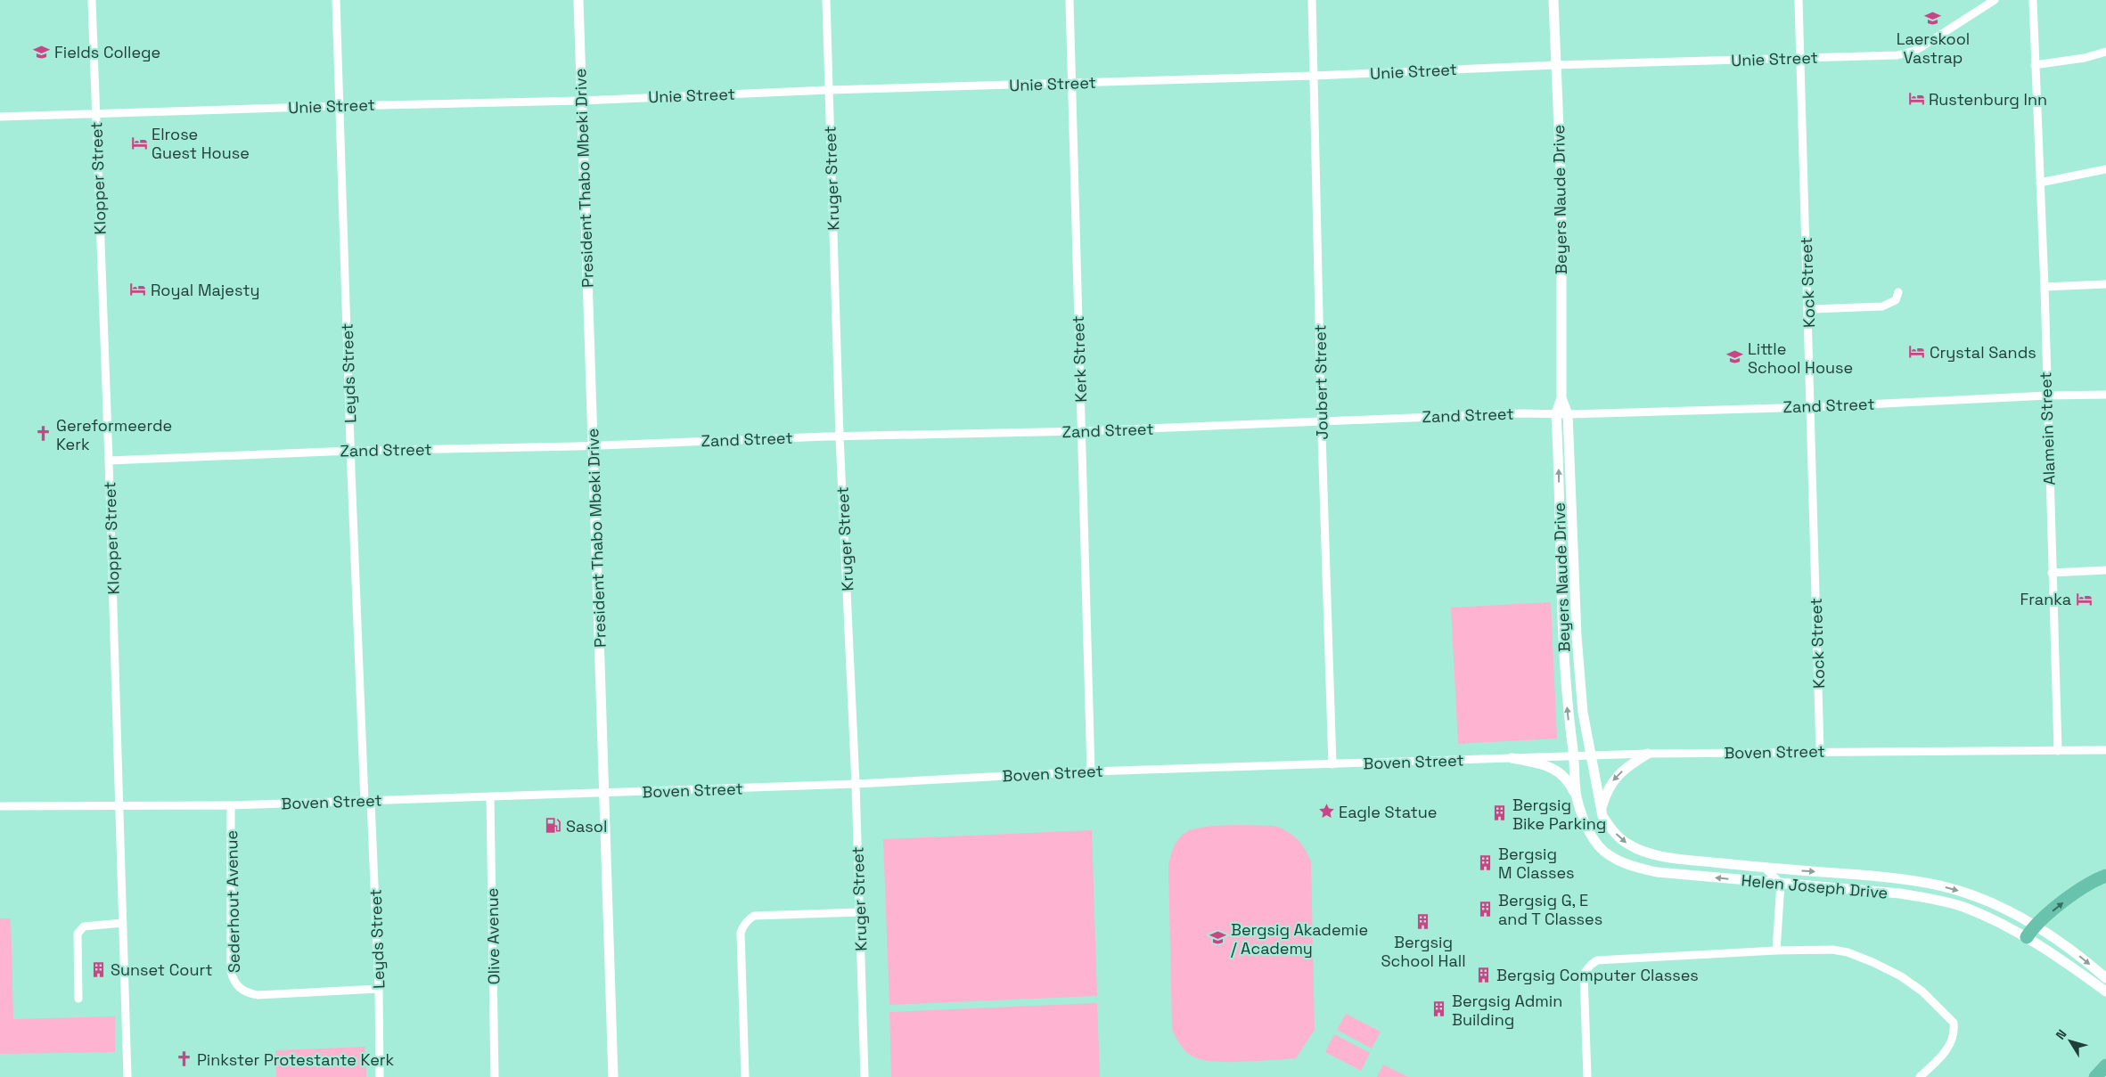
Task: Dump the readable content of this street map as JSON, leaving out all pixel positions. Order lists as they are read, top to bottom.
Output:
{
  "streets": {
    "street": [
      "Unie Street",
      "Klopper Street",
      "President Thabo Mbeki Drive",
      "Kruger Street",
      "Beyers Naude Drive",
      "Kock Street",
      "Kerk Street",
      "Leyds Street",
      "Joubert Street",
      "Zand Street",
      "Alamein Street",
      "Boven Street",
      "Helen Joseph Drive",
      "Sederhout Avenue",
      "Olive Avenue"
    ]
  },
  "crossings": [
    ["Unie Street", "Klopper Street"],
    ["Unie Street", "President Thabo Mbeki Drive"],
    ["Unie Street", "Kruger Street"],
    ["Unie Street", "Beyers Naude Drive"],
    ["Unie Street", "Kock Street"],
    ["Unie Street", "Kerk Street"],
    ["Unie Street", "Leyds Street"],
    ["Unie Street", "Joubert Street"],
    ["Klopper Street", "Zand Street"],
    ["Klopper Street", "Boven Street"],
    ["President Thabo Mbeki Drive", "Zand Street"],
    ["President Thabo Mbeki Drive", "Boven Street"],
    ["Kruger Street", "Zand Street"],
    ["Kruger Street", "Boven Street"],
    ["Beyers Naude Drive", "Zand Street"],
    ["Beyers Naude Drive", "Boven Street"],
    ["Beyers Naude Drive", "Helen Joseph Drive"],
    ["Kock Street", "Zand Street"],
    ["Kock Street", "Boven Street"],
    ["Kerk Street", "Zand Street"],
    ["Kerk Street", "Boven Street"],
    ["Leyds Street", "Zand Street"],
    ["Leyds Street", "Boven Street"],
    ["Leyds Street", "Sederhout Avenue"],
    ["Joubert Street", "Zand Street"],
    ["Joubert Street", "Boven Street"],
    ["Zand Street", "Alamein Street"],
    ["Alamein Street", "Boven Street"],
    ["Boven Street", "Helen Joseph Drive"],
    ["Boven Street", "Sederhout Avenue"],
    ["Boven Street", "Olive Avenue"]
  ],
  "places": {
    "school or university": [
      "Laerskool Vastrap",
      "Fields College",
      "Little School House",
      "Bergsig Akademie / Academy"
    ],
    "hotel": [
      "Rustenburg Inn",
      "Elrose Guest House",
      "Royal Majesty",
      "Crystal Sands",
      "Franka"
    ],
    "church": ["Gereformeerde Kerk", "Pinkster Protestante Kerk"],
    "place": ["Eagle Statue"],
    "building": [
      "Bergsig Bike Parking",
      "Bergsig M Classes",
      "Bergsig G, E and T Classes",
      "Bergsig School Hall",
      "Sunset Court",
      "Bergsig Computer Classes",
      "Bergsig Admin Building"
    ],
    "fuel station": ["Sasol"]
  },
  "north": "top left"
}
